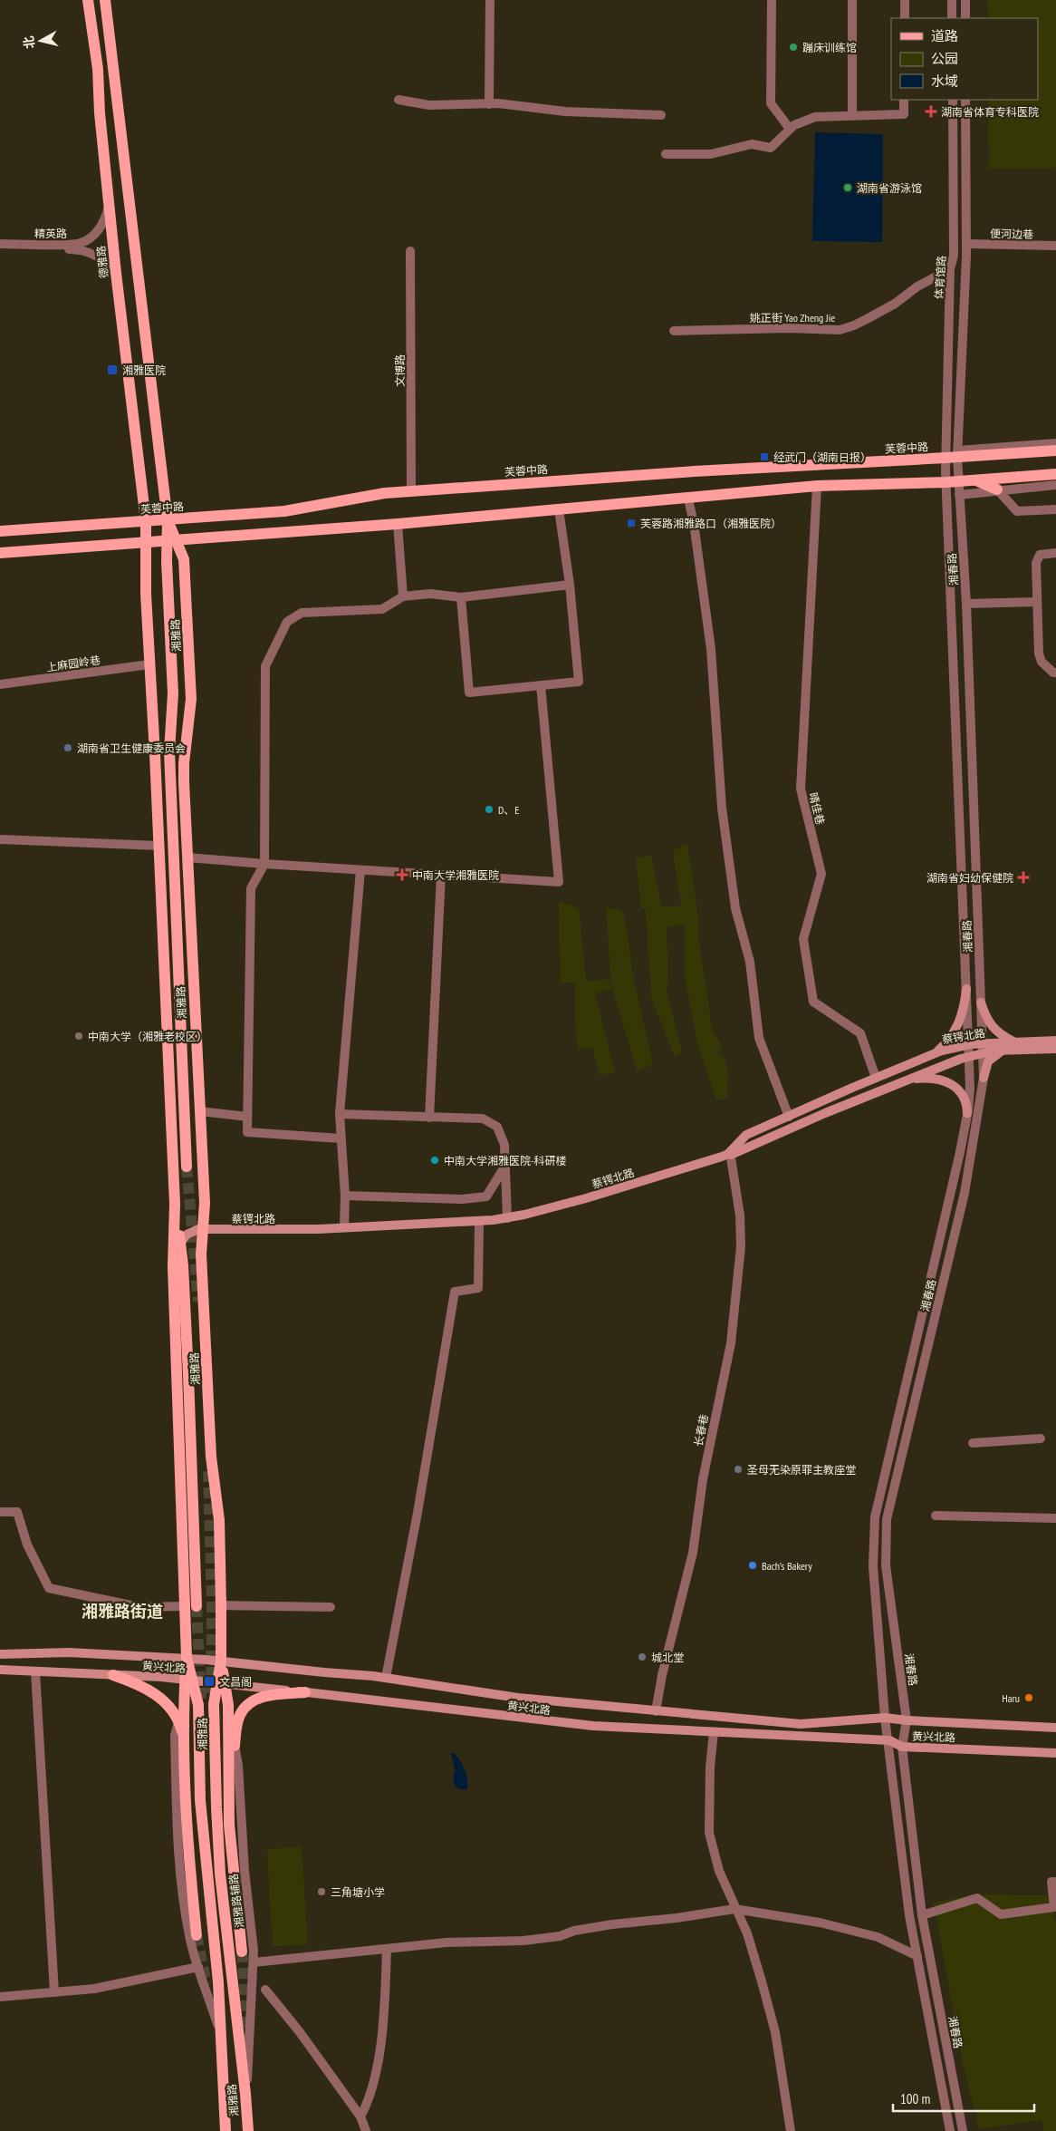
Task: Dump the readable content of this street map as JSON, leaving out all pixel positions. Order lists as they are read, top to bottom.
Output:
{
  "streets": {
    "main road": [
      "德雅路",
      "芙蓉中路",
      "湘雅路",
      "蔡锷北路",
      "黄兴北路"
    ],
    "street": [
      "精英路",
      "便河边巷",
      "体育馆路",
      "姚正街 Yao Zheng Jie",
      "文博路",
      "湘春路",
      "上麻园岭巷",
      "晴佳巷",
      "长春巷",
      "湘雅路辅路"
    ]
  },
  "crossings": [
    ["精英路", "德雅路"],
    ["德雅路", "芙蓉中路"],
    ["德雅路", "湘雅路"],
    ["体育馆路", "姚正街 Yao Zheng Jie"],
    ["体育馆路", "芙蓉中路"],
    ["体育馆路", "湘春路"],
    ["文博路", "芙蓉中路"],
    ["芙蓉中路", "湘春路"],
    ["芙蓉中路", "湘雅路"],
    ["湘春路", "蔡锷北路"],
    ["湘春路", "黄兴北路"],
    ["湘雅路", "上麻园岭巷"],
    ["湘雅路", "蔡锷北路"],
    ["湘雅路", "黄兴北路"],
    ["湘雅路", "湘雅路辅路"],
    ["晴佳巷", "蔡锷北路"],
    ["蔡锷北路", "长春巷"],
    ["长春巷", "黄兴北路"]
  ],
  "districts": ["湘雅路街道"],
  "places": {
    "other": [
      "蹦床训练馆",
      "湖南省游泳馆",
      "湖南省卫生健康委员会",
      "D、E",
      "中南大学（湘雅老校区）",
      "中南大学湘雅医院-科研楼",
      "圣母无染原罪主教座堂",
      "Bach’s Bakery",
      "城北堂",
      "Haru",
      "三角塘小学"
    ],
    "health": ["湖南省体育专科医院", "中南大学湘雅医院", "湖南省妇幼保健院"],
    "transit": [
      "湘雅医院",
      "经武门（湖南日报）",
      "芙蓉路湘雅路口（湘雅医院）",
      "文昌阁"
    ]
  },
  "legend": ["道路", "公园", "水域"],
  "scale_bar": "100 m",
  "north": "left"
}
